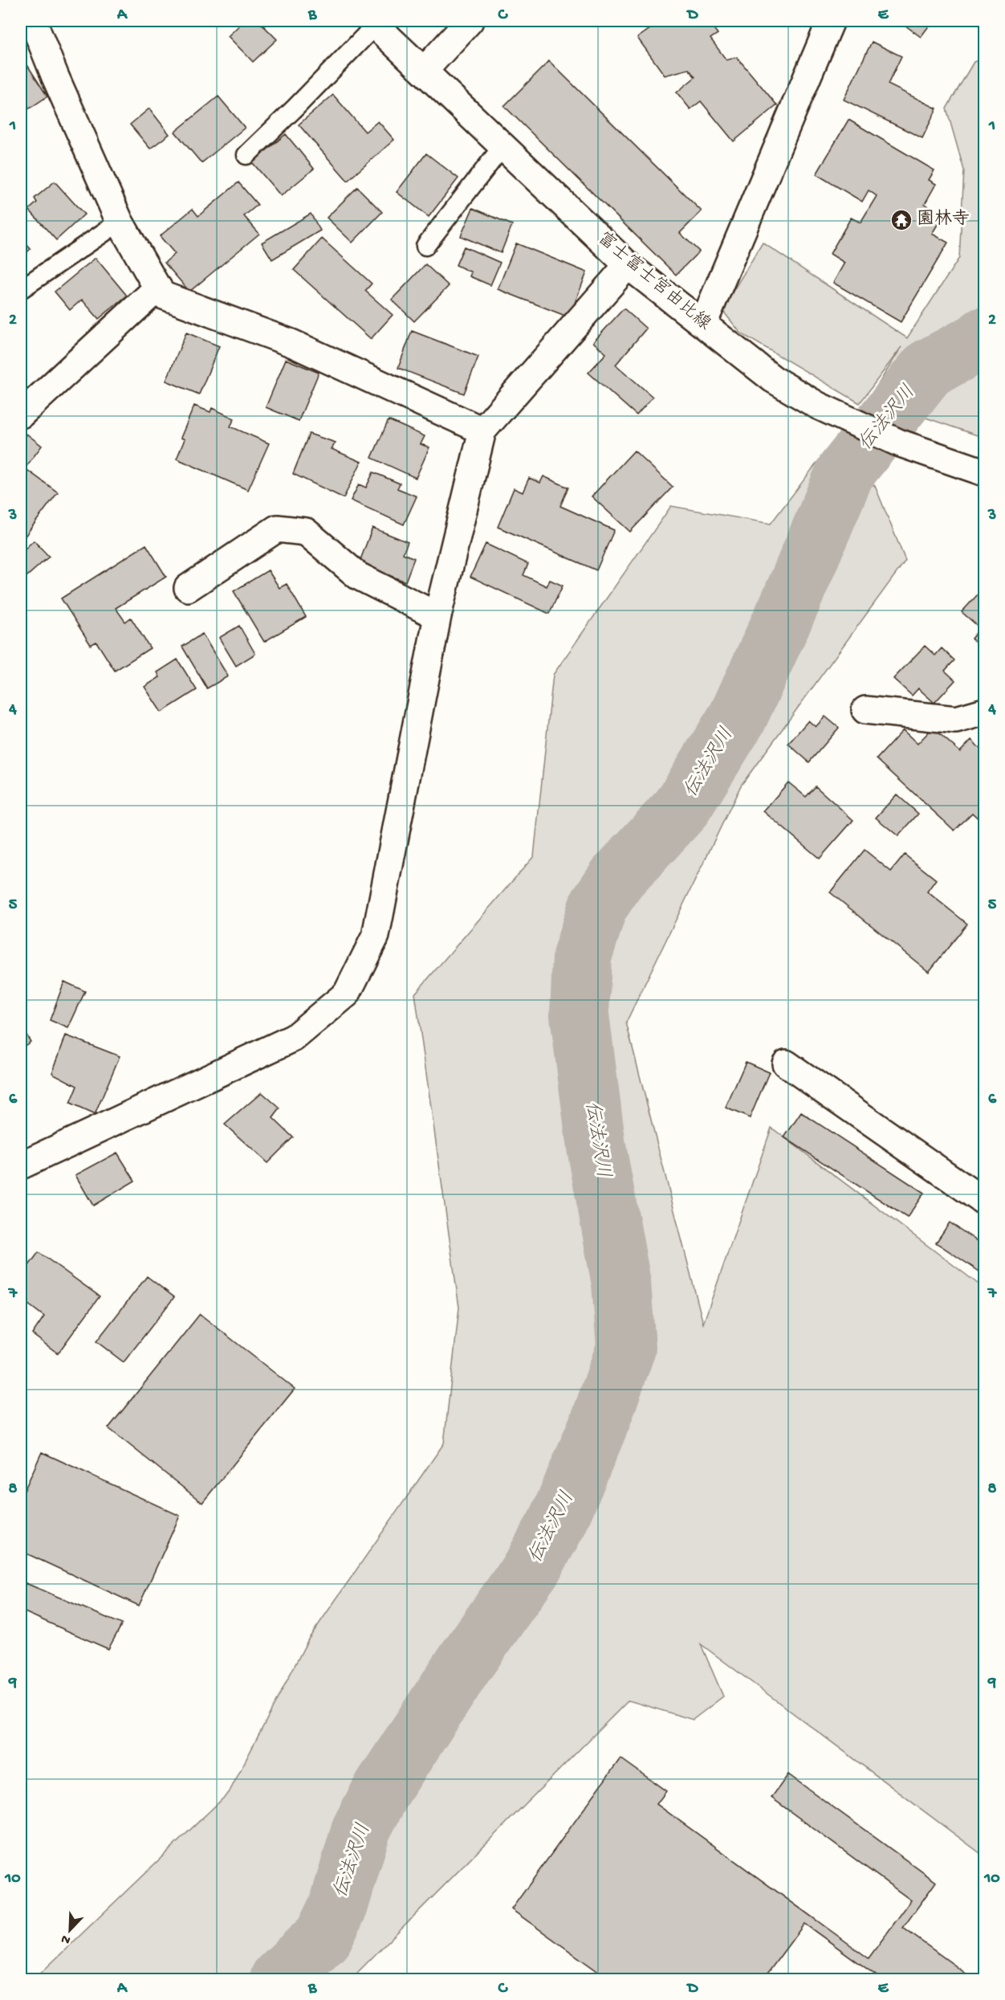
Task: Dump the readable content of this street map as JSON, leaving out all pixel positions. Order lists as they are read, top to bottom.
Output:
{
  "streets": {
    "street": ["富士富士宮由比線"]
  },
  "water": ["伝法沢川"],
  "places": {
    "temple": ["園林寺"]
  },
  "north": "bottom left",
  "grid": {
    "columns": [
      "A",
      "B",
      "C",
      "D",
      "E"
    ],
    "rows": [
      "1",
      "2",
      "3",
      "4",
      "5",
      "6",
      "7",
      "8",
      "9",
      "10"
    ]
  }
}
